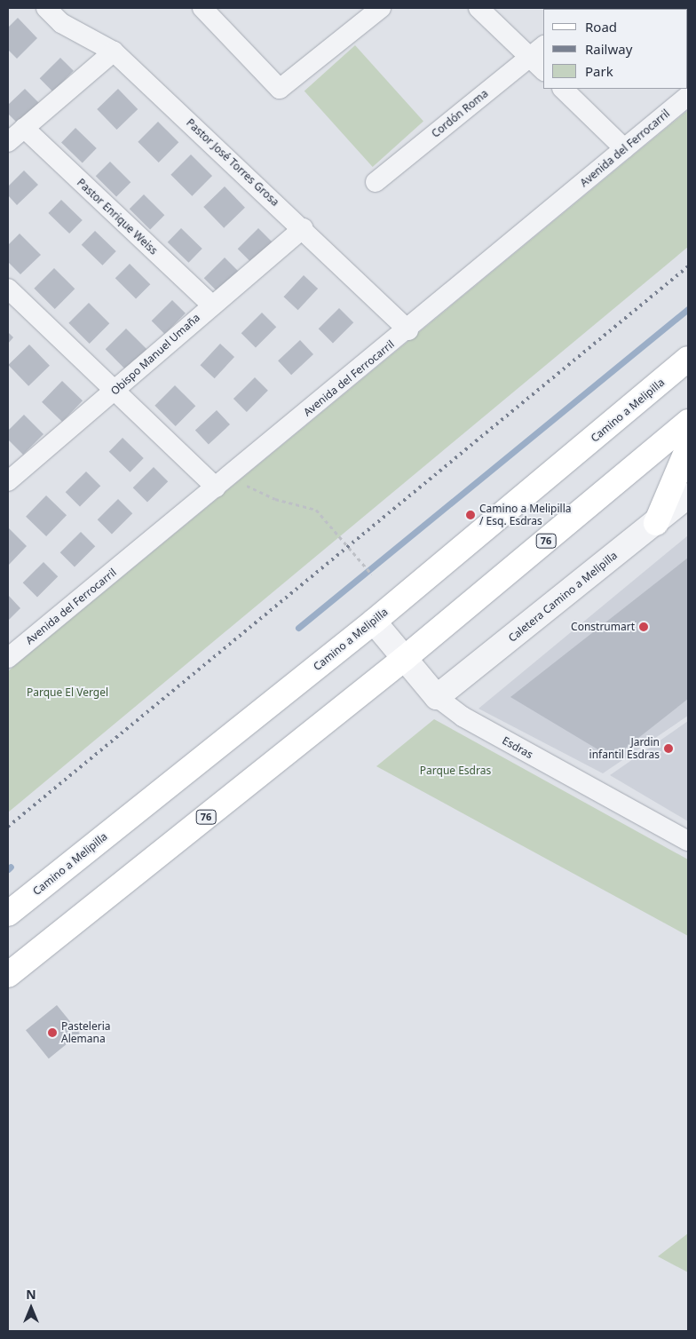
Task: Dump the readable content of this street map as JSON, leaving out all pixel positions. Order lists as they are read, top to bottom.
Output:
{
  "streets": {
    "main road": ["Camino a Melipilla", "76"],
    "street": [
      "Cordón Roma",
      "Avenida del Ferrocarril",
      "Pastor José Torres Grosa",
      "Pastor Enrique Weiss",
      "Obispo Manuel Umaña",
      "Caletera Camino a Melipilla",
      "Esdras"
    ]
  },
  "crossings": [
    ["Avenida del Ferrocarril", "Pastor José Torres Grosa"],
    ["Pastor José Torres Grosa", "Obispo Manuel Umaña"],
    ["Pastor Enrique Weiss", "Obispo Manuel Umaña"],
    ["Camino a Melipilla", "Esdras"],
    ["76", "Esdras"],
    ["Caletera Camino a Melipilla", "Esdras"]
  ],
  "parks": ["Parque El Vergel", "Parque Esdras"],
  "places": [
    "Camino a Melipilla / Esq. Esdras",
    "Construmart",
    "Jardin infantil Esdras",
    "Pasteleria Alemana"
  ],
  "legend": ["Road", "Railway", "Park"],
  "north": "top"
}
